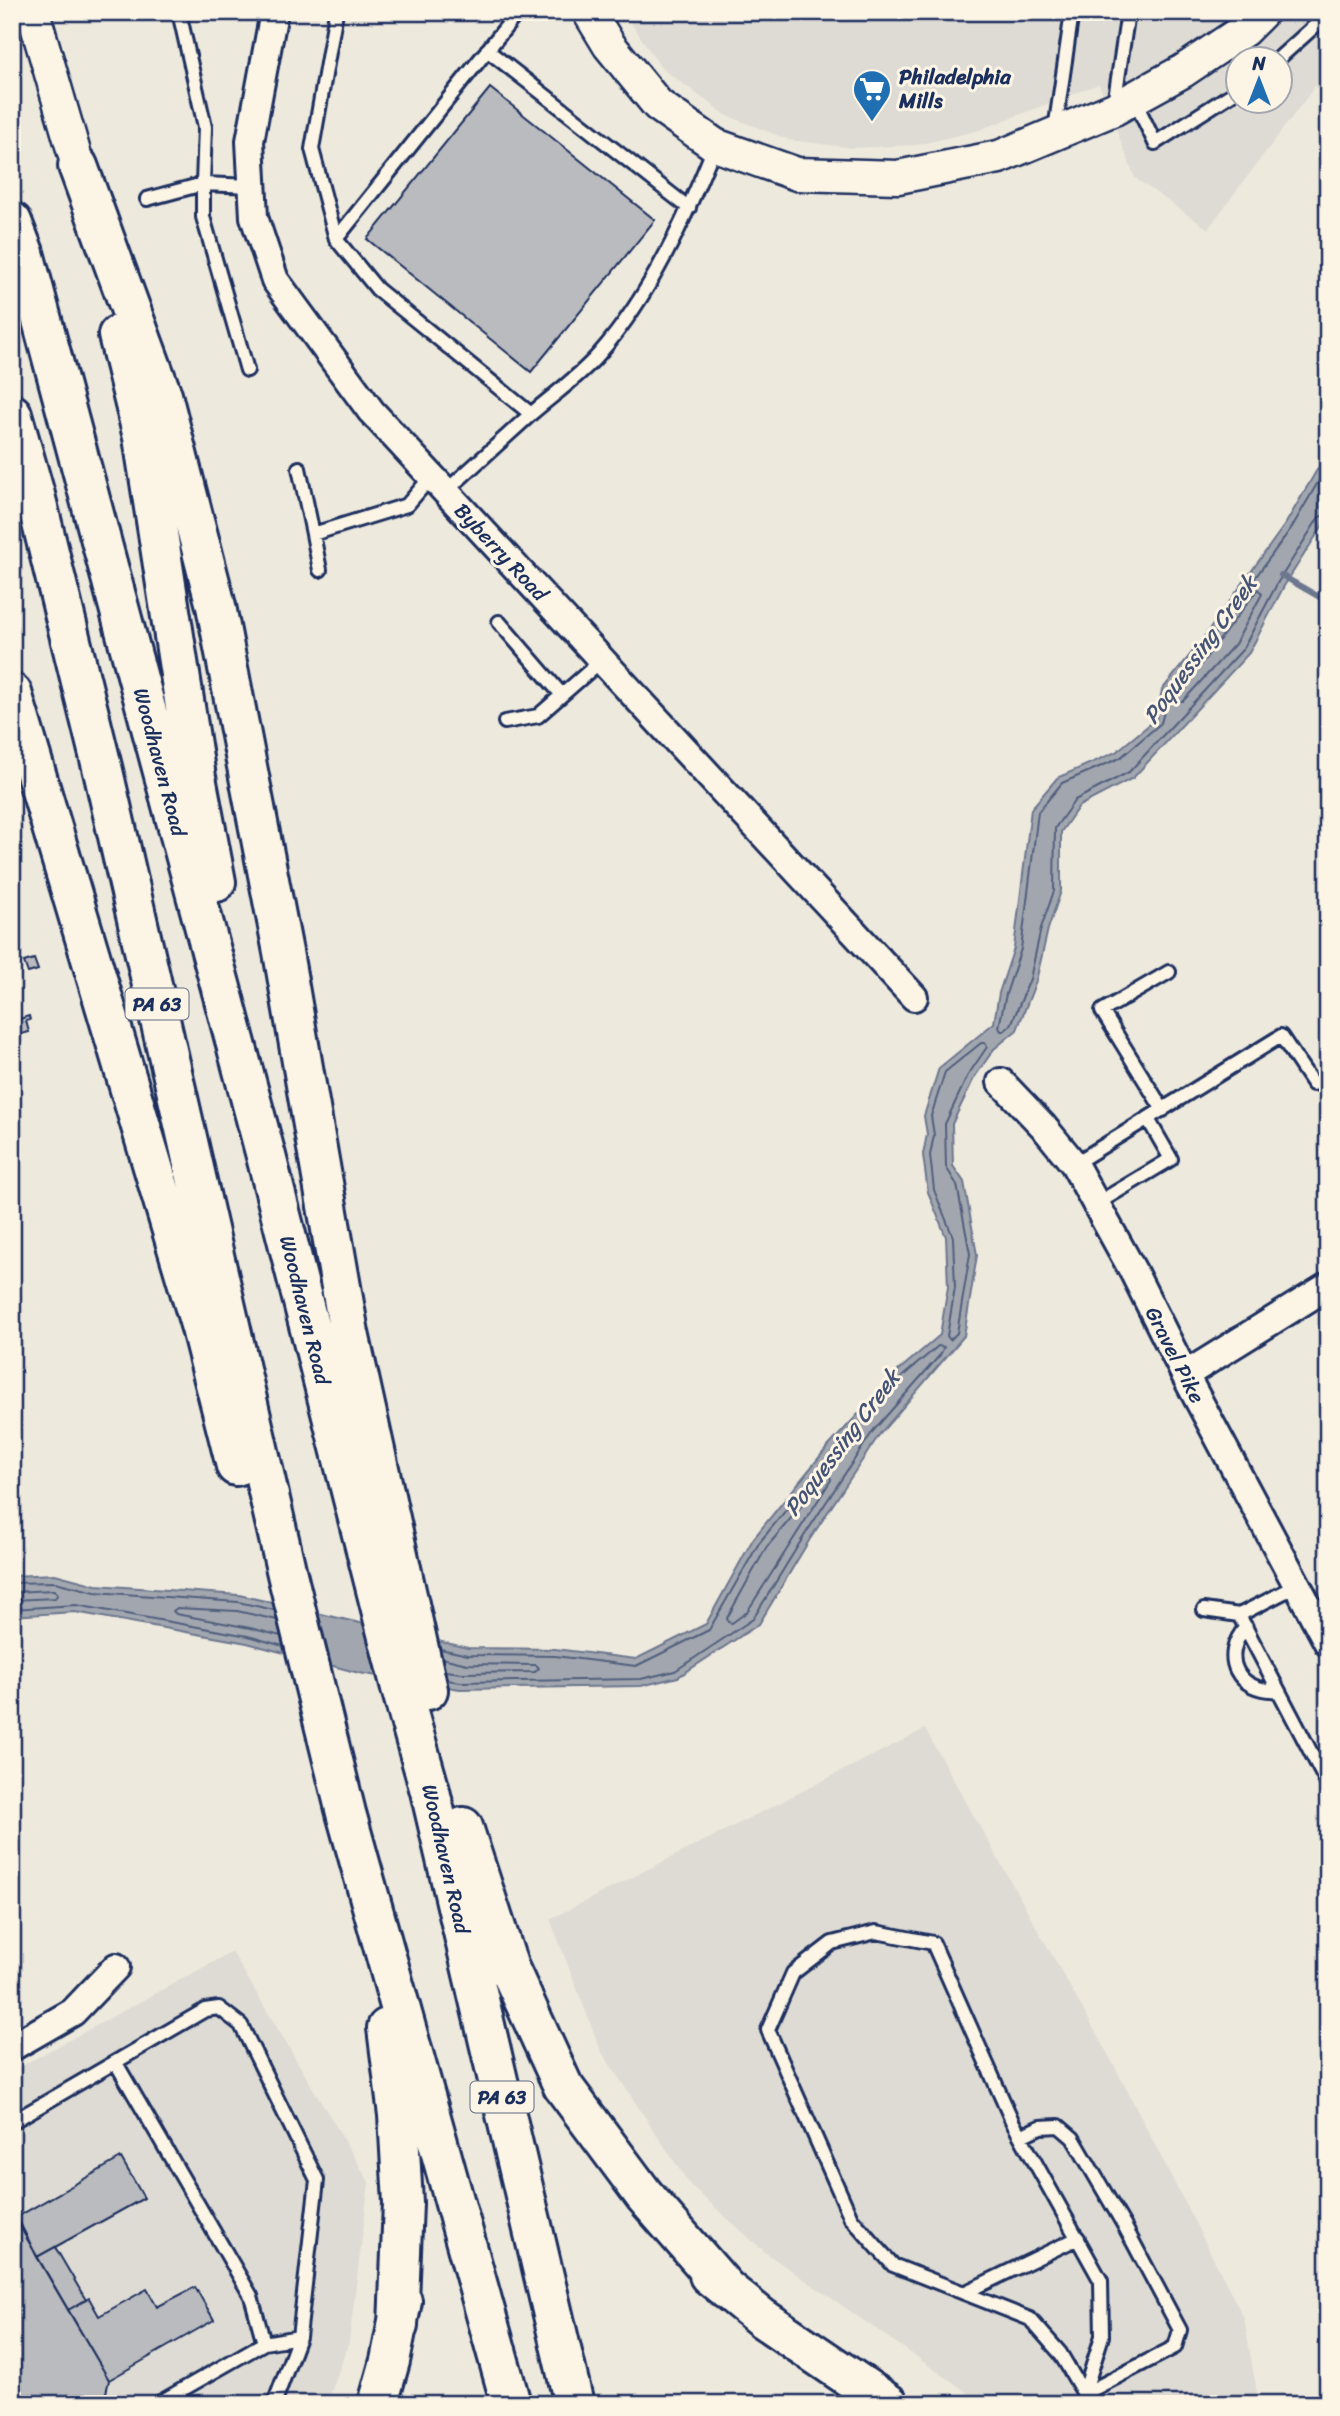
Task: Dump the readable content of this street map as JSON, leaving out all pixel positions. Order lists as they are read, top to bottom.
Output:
{
  "streets": {
    "highway": ["Woodhaven Road", "PA 63"],
    "street": ["Byberry Road", "Gravel Pike"]
  },
  "water": ["Poquessing Creek"],
  "places": {
    "supermarket": ["Philadelphia Mills"]
  },
  "north": "top"
}
